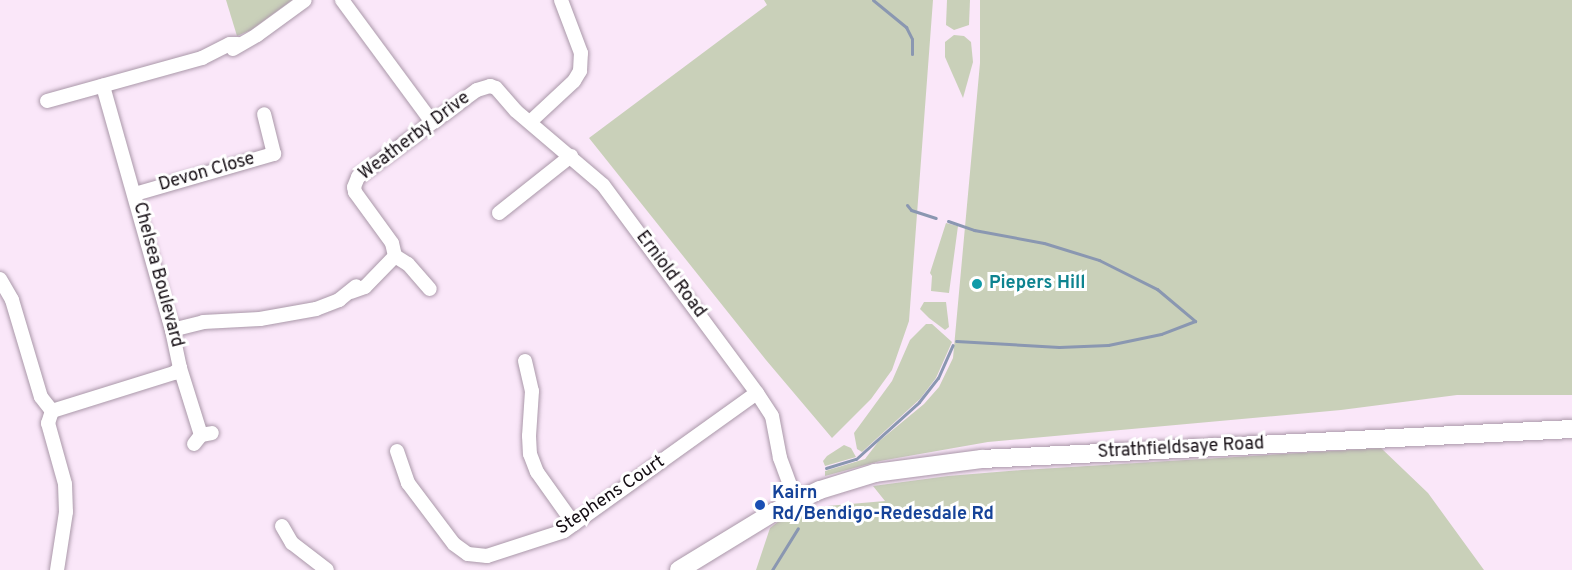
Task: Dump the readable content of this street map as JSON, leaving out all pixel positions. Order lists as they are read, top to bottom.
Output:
{
  "streets": {
    "main road": ["Strathfieldsaye Road"],
    "street": [
      "Weatherby Drive",
      "Devon Close",
      "Chelsea Boulevard",
      "Erniold Road",
      "Stephens Court"
    ]
  },
  "crossings": [
    ["Weatherby Drive", "Erniold Road"],
    ["Devon Close", "Chelsea Boulevard"],
    ["Erniold Road", "Strathfieldsaye Road"],
    ["Erniold Road", "Stephens Court"]
  ],
  "places": ["Piepers Hill", "Kairn Rd/Bendigo-Redesdale Rd"]
}
